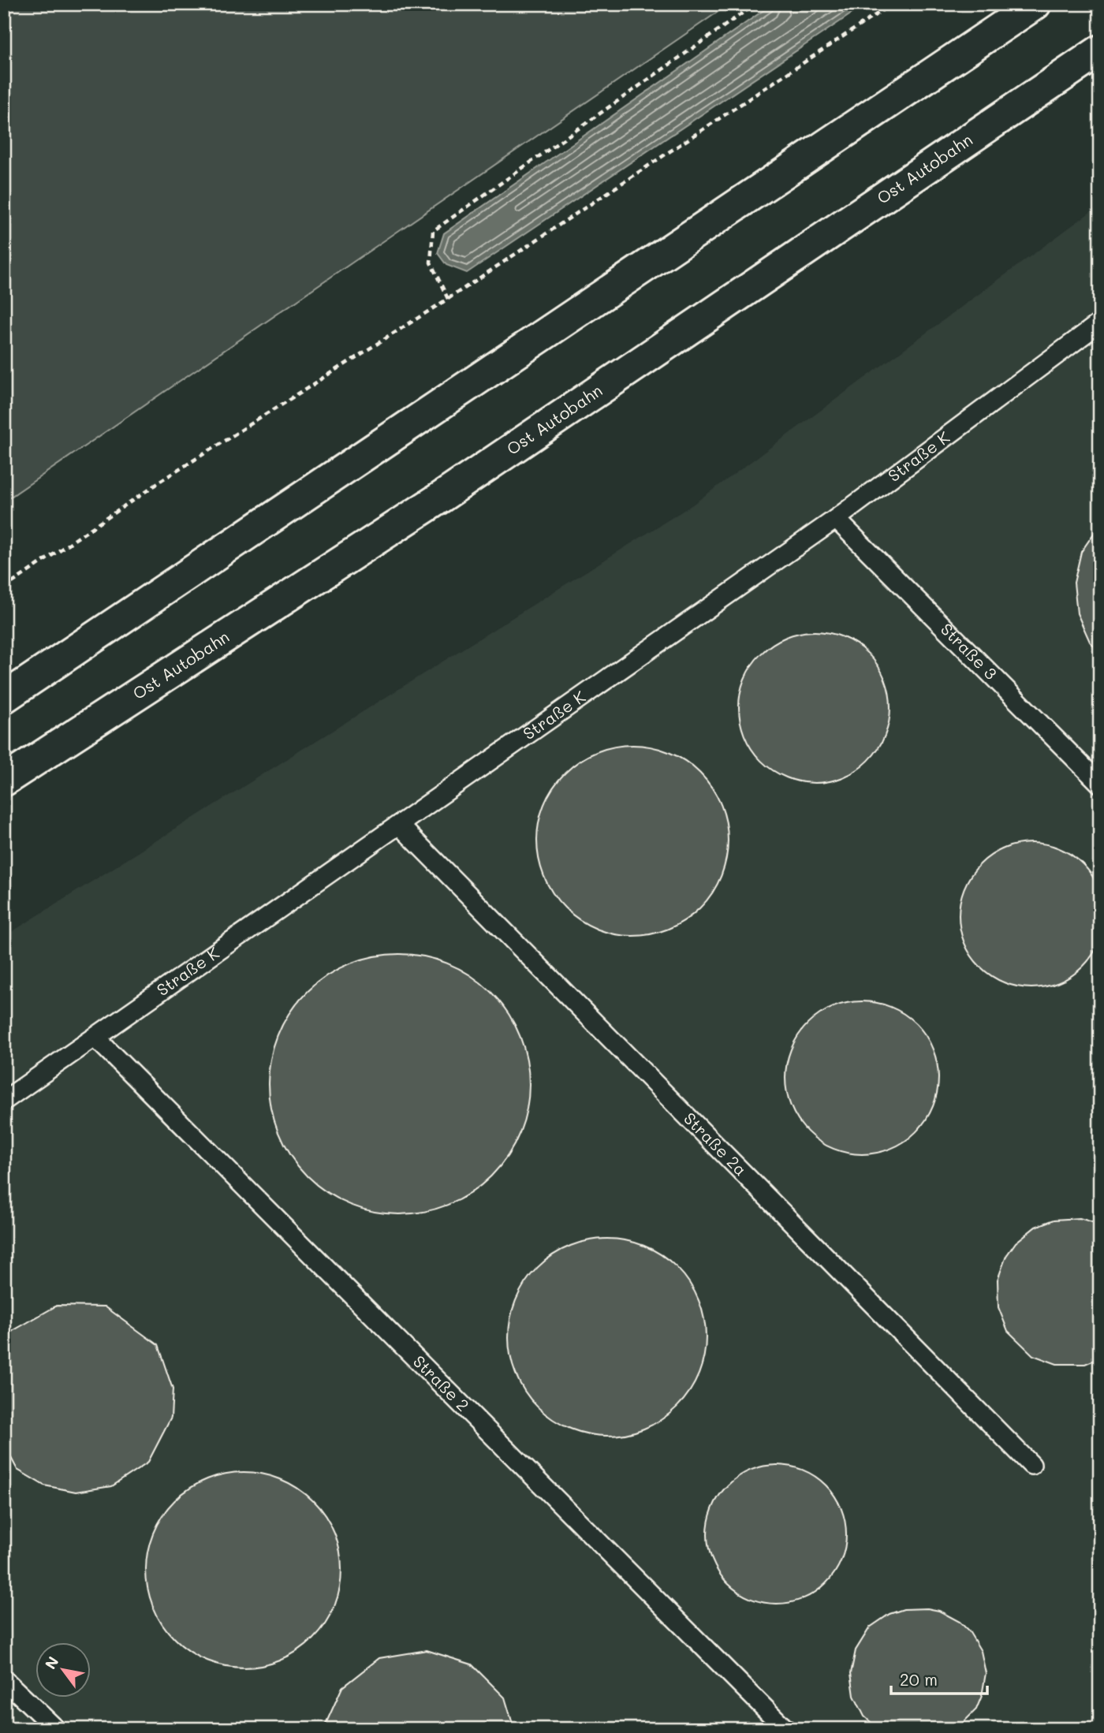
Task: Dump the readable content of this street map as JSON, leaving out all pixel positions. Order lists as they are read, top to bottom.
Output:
{
  "streets": {
    "highway": ["Ost Autobahn"],
    "lane": [
      "Straße K",
      "Straße 3",
      "Straße 2a",
      "Straße 2"
    ]
  },
  "crossings": [
    ["Straße K", "Straße 3"],
    ["Straße K", "Straße 2a"],
    ["Straße K", "Straße 2"]
  ],
  "scale_bar": "20 m",
  "north": "top left"
}
